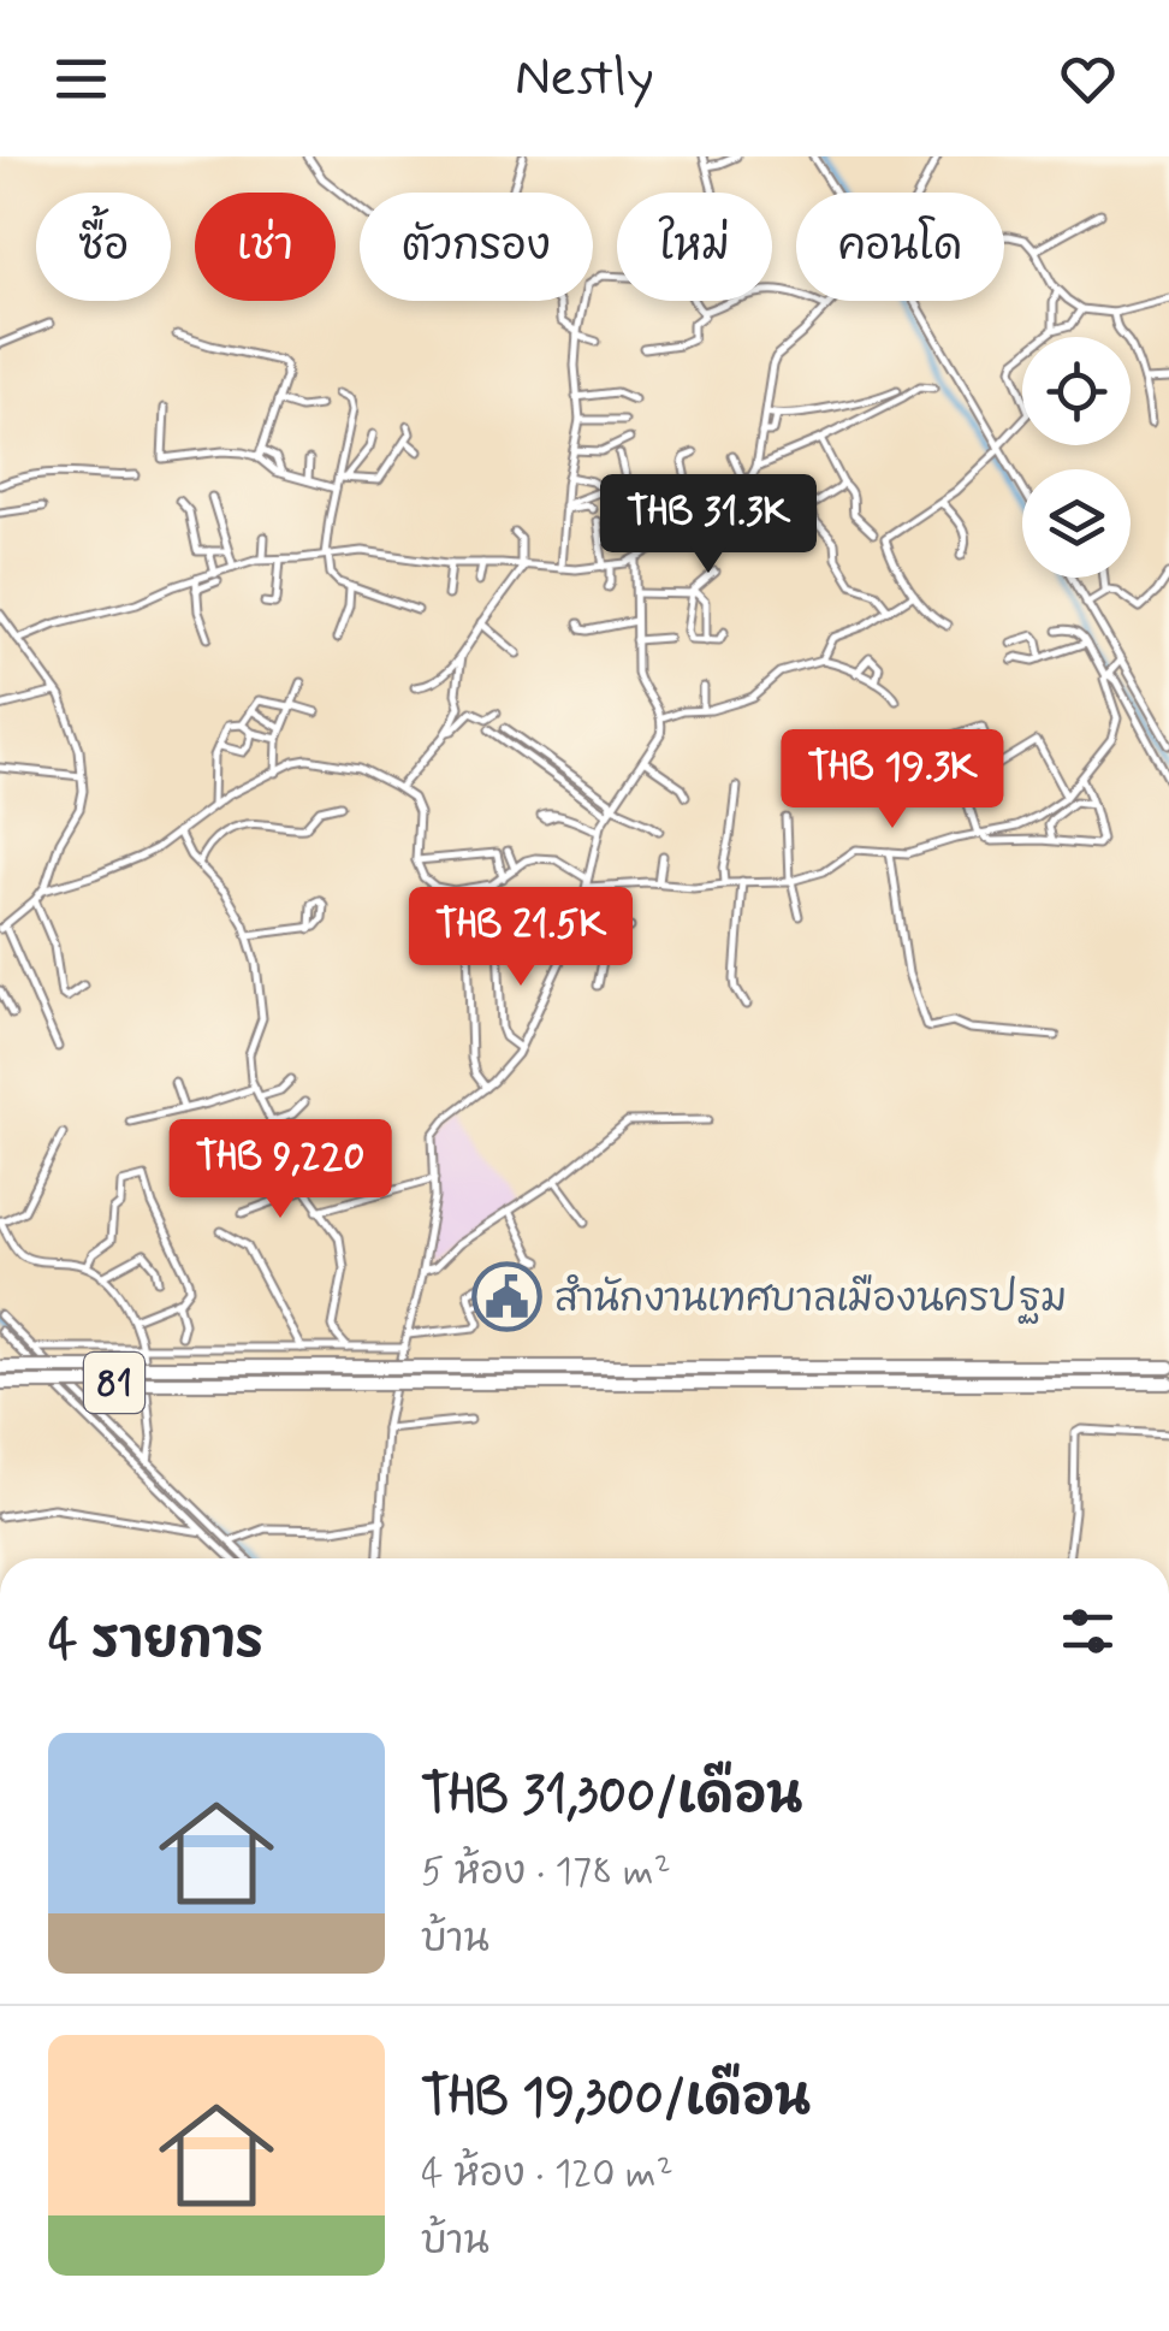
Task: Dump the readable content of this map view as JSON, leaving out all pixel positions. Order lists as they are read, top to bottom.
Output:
{
  "streets": {
    "highway": ["81"]
  },
  "places": {
    "public building": ["สำนักงานเทศบาลเมืองนครปฐม"]
  },
  "page": {
    "header": "Nestly",
    "chip": [
      "ซื้อ",
      "เช่า",
      "ตัวกรอง",
      "ใหม่",
      "คอนโด"
    ],
    "price": [
      "THB 31.3K",
      "THB 19.3K",
      "THB 21.5K",
      "THB 9,220"
    ],
    "heading": "4 รายการ",
    "list": [
      {
        "name": "THB 31,300/เดือน",
        "note": "5 ห้อง · 178 m² · บ้าน"
      },
      {
        "name": "THB 19,300/เดือน",
        "note": "4 ห้อง · 120 m² · บ้าน"
      }
    ]
  }
}
